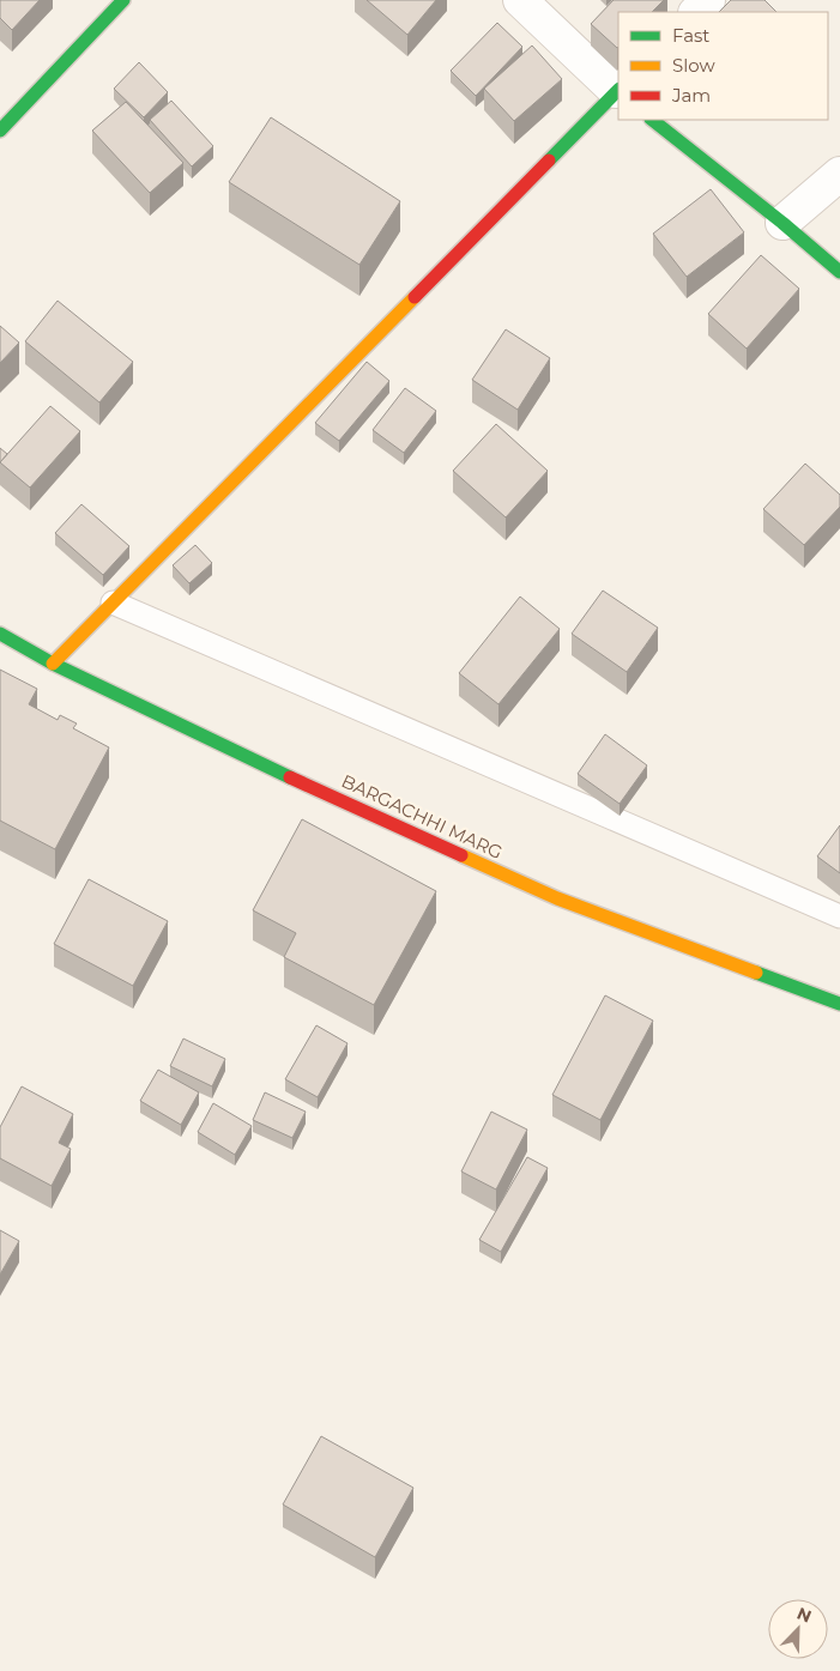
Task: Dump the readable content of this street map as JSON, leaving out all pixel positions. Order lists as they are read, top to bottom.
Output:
{
  "streets": {
    "street": ["BARGACHHI MARG"]
  },
  "legend": ["Fast", "Slow", "Jam"],
  "north": "top right"
}
